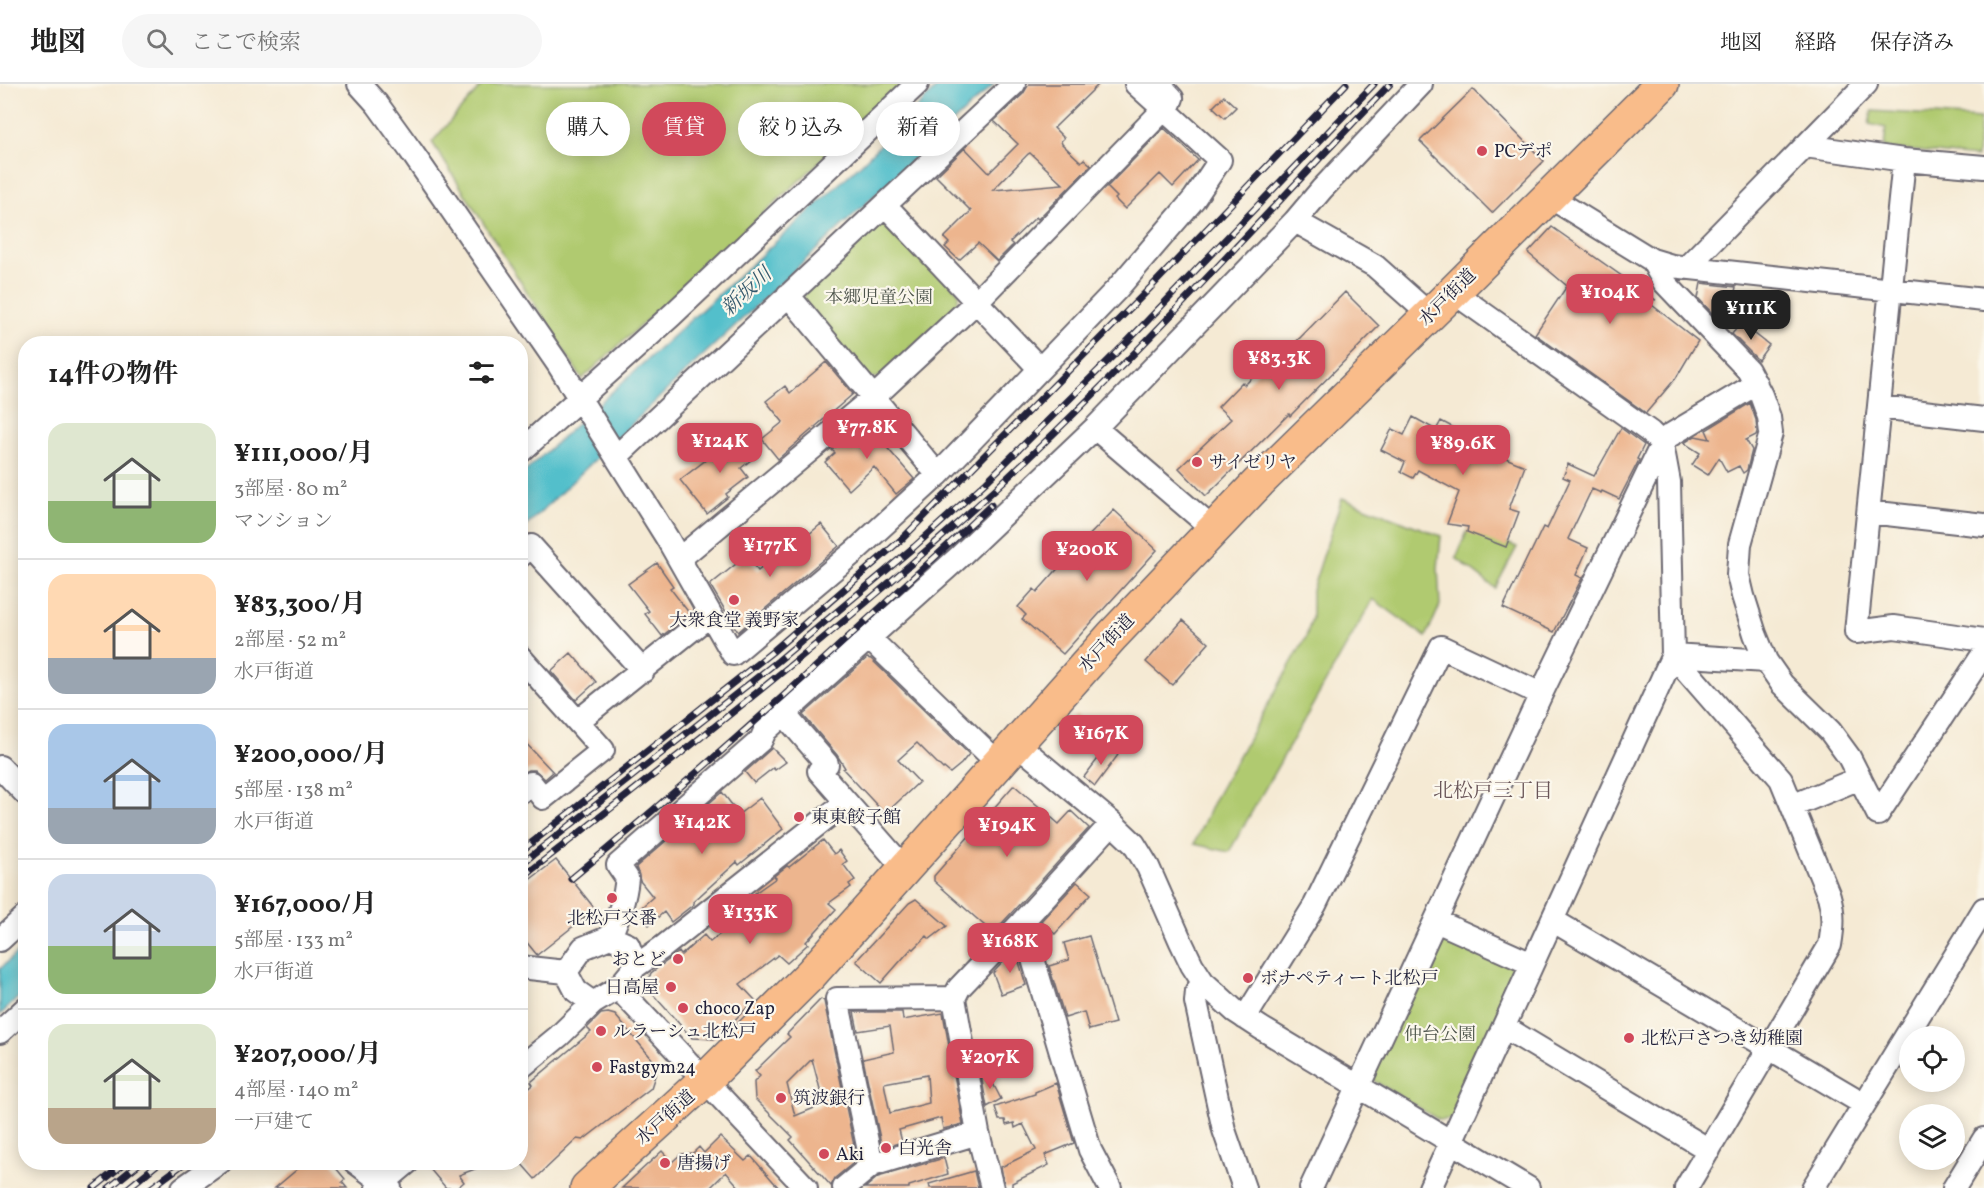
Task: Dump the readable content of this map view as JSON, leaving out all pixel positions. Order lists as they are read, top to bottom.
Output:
{
  "streets": {
    "highway": ["水戸街道"]
  },
  "districts": ["北松戸三丁目"],
  "water": ["新坂川"],
  "parks": ["本郷児童公園", "仲台公園"],
  "places": [
    "PCデポ",
    "サイゼリヤ",
    "大衆食堂 義野家",
    "東東餃子館",
    "北松戸交番",
    "おとど",
    "ボナペティート北松戸",
    "日高屋",
    "choco Zap",
    "ルラーシュ北松戸",
    "北松戸さつき幼稚園",
    "Fastgym24",
    "筑波銀行",
    "白光舎",
    "Aki",
    "唐揚げ"
  ],
  "page": {
    "header": "地図",
    "search": "ここで検索",
    "nav": ["地図", "経路", "保存済み"],
    "chip": [
      "購入",
      "賃貸",
      "絞り込み",
      "新着"
    ],
    "price": [
      "¥104K",
      "¥111K",
      "¥83.3K",
      "¥77.8K",
      "¥124K",
      "¥89.6K",
      "¥177K",
      "¥200K",
      "¥167K",
      "¥142K",
      "¥194K",
      "¥133K",
      "¥168K",
      "¥207K"
    ],
    "heading": "14件の物件",
    "list": [
      {
        "name": "¥111,000/月",
        "note": "3部屋 · 80 m² · マンション"
      },
      {
        "name": "¥83,300/月",
        "note": "2部屋 · 52 m² · 水戸街道"
      },
      {
        "name": "¥200,000/月",
        "note": "5部屋 · 138 m² · 水戸街道"
      },
      {
        "name": "¥167,000/月",
        "note": "5部屋 · 133 m² · 水戸街道"
      },
      {
        "name": "¥207,000/月",
        "note": "4部屋 · 140 m² · 一戸建て"
      }
    ]
  }
}
